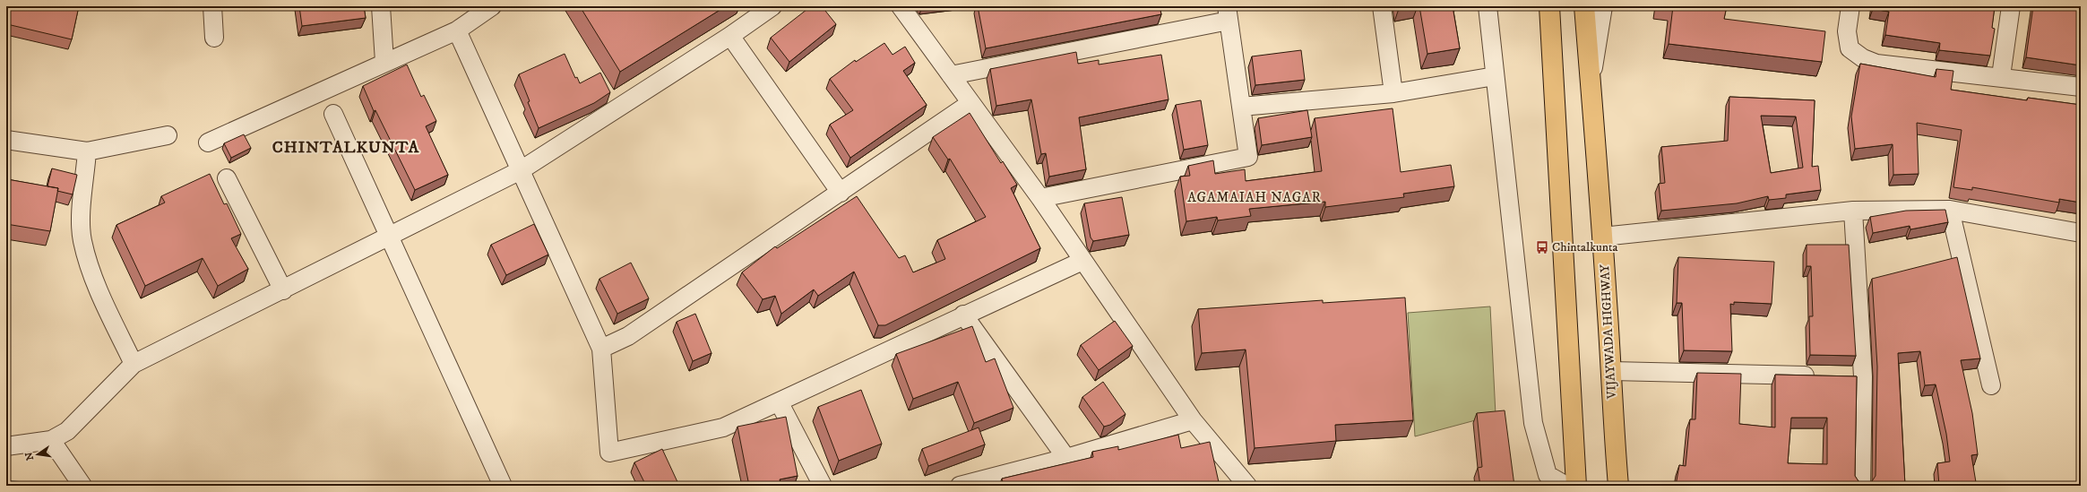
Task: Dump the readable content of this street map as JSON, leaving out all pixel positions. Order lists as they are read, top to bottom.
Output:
{
  "streets": {
    "highway": ["VIJAYWADA HIGHWAY"]
  },
  "districts": ["CHINTALKUNTA", "AGAMAIAH NAGAR"],
  "places": {
    "bus stop": ["Chintalkunta"]
  },
  "north": "left"
}
